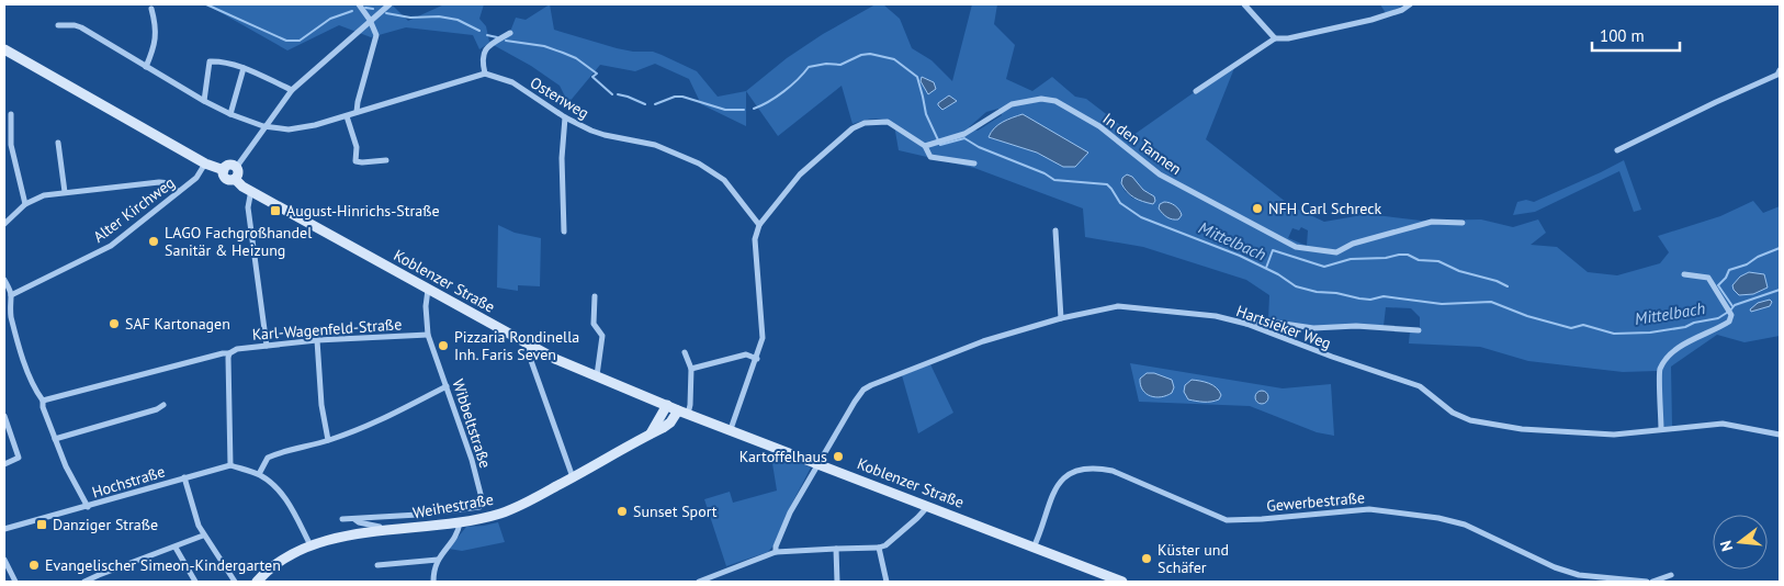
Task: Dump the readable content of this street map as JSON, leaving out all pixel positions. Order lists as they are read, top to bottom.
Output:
{
  "streets": {
    "main road": ["Koblenzer Straße", "Weihestraße"],
    "street": [
      "Ostenweg",
      "In den Tannen",
      "Alter Kirchweg",
      "Hartsieker Weg",
      "Karl-Wagenfeld-Straße",
      "Wibbeltstraße",
      "Hochstraße",
      "Gewerbestraße"
    ]
  },
  "crossings": [
    ["Alter Kirchweg", "Koblenzer Straße"],
    ["Koblenzer Straße", "Hartsieker Weg"],
    ["Koblenzer Straße", "Wibbeltstraße"],
    ["Koblenzer Straße", "Gewerbestraße"],
    ["Koblenzer Straße", "Weihestraße"],
    ["Karl-Wagenfeld-Straße", "Wibbeltstraße"],
    ["Wibbeltstraße", "Weihestraße"]
  ],
  "water": ["Mittelbach"],
  "places": {
    "other": [
      "NFH Carl Schreck",
      "LAGO Fachgroßhandel Sanitär & Heizung",
      "SAF Kartonagen",
      "Pizzaria Rondinella Inh. Faris Seven",
      "Kartoffelhaus",
      "Sunset Sport",
      "Küster und Schäfer",
      "Evangelischer Simeon-Kindergarten"
    ],
    "transit": ["August-Hinrichs-Straße", "Danziger Straße"]
  },
  "scale_bar": "100 m",
  "north": "left"
}
